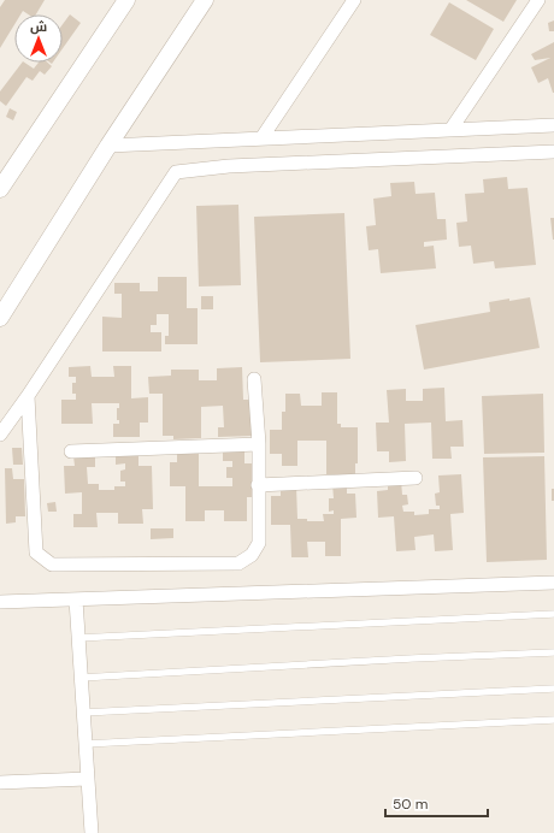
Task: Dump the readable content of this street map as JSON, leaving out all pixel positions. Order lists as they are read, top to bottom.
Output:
{
  "scale_bar": "50 m",
  "north": "top"
}
